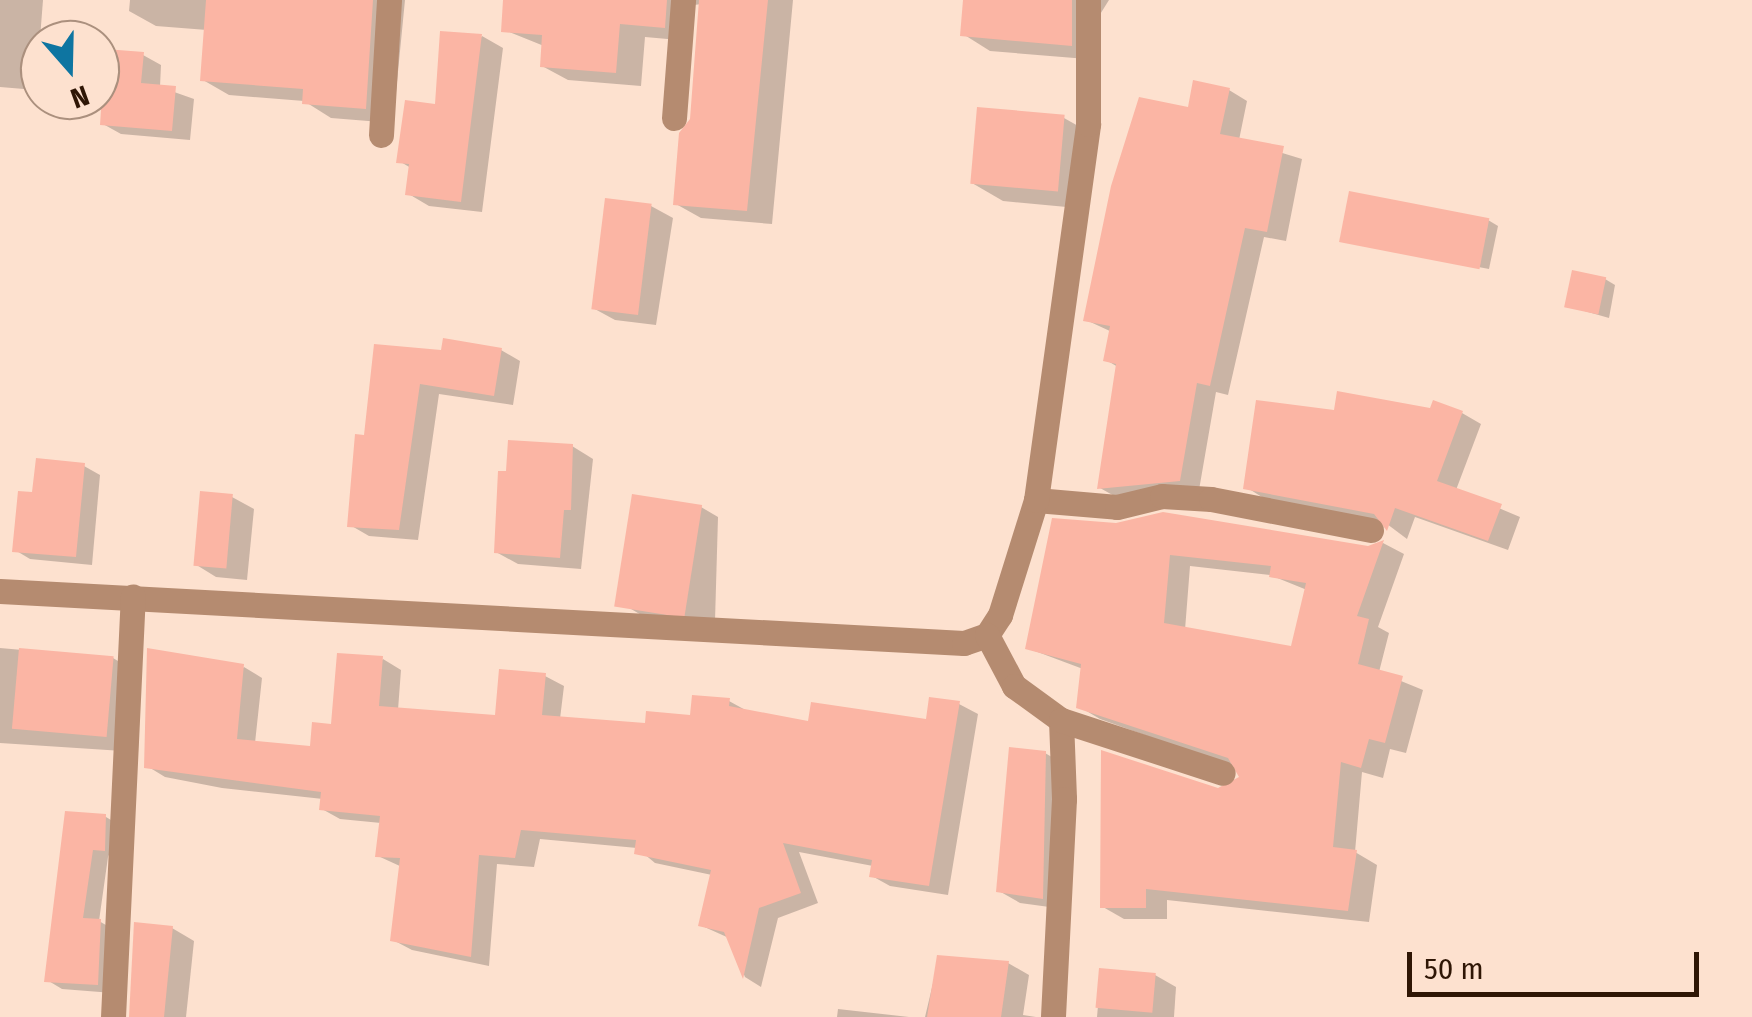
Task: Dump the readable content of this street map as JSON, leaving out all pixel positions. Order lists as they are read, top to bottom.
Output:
{
  "scale_bar": "50 m",
  "north": "bottom"
}
